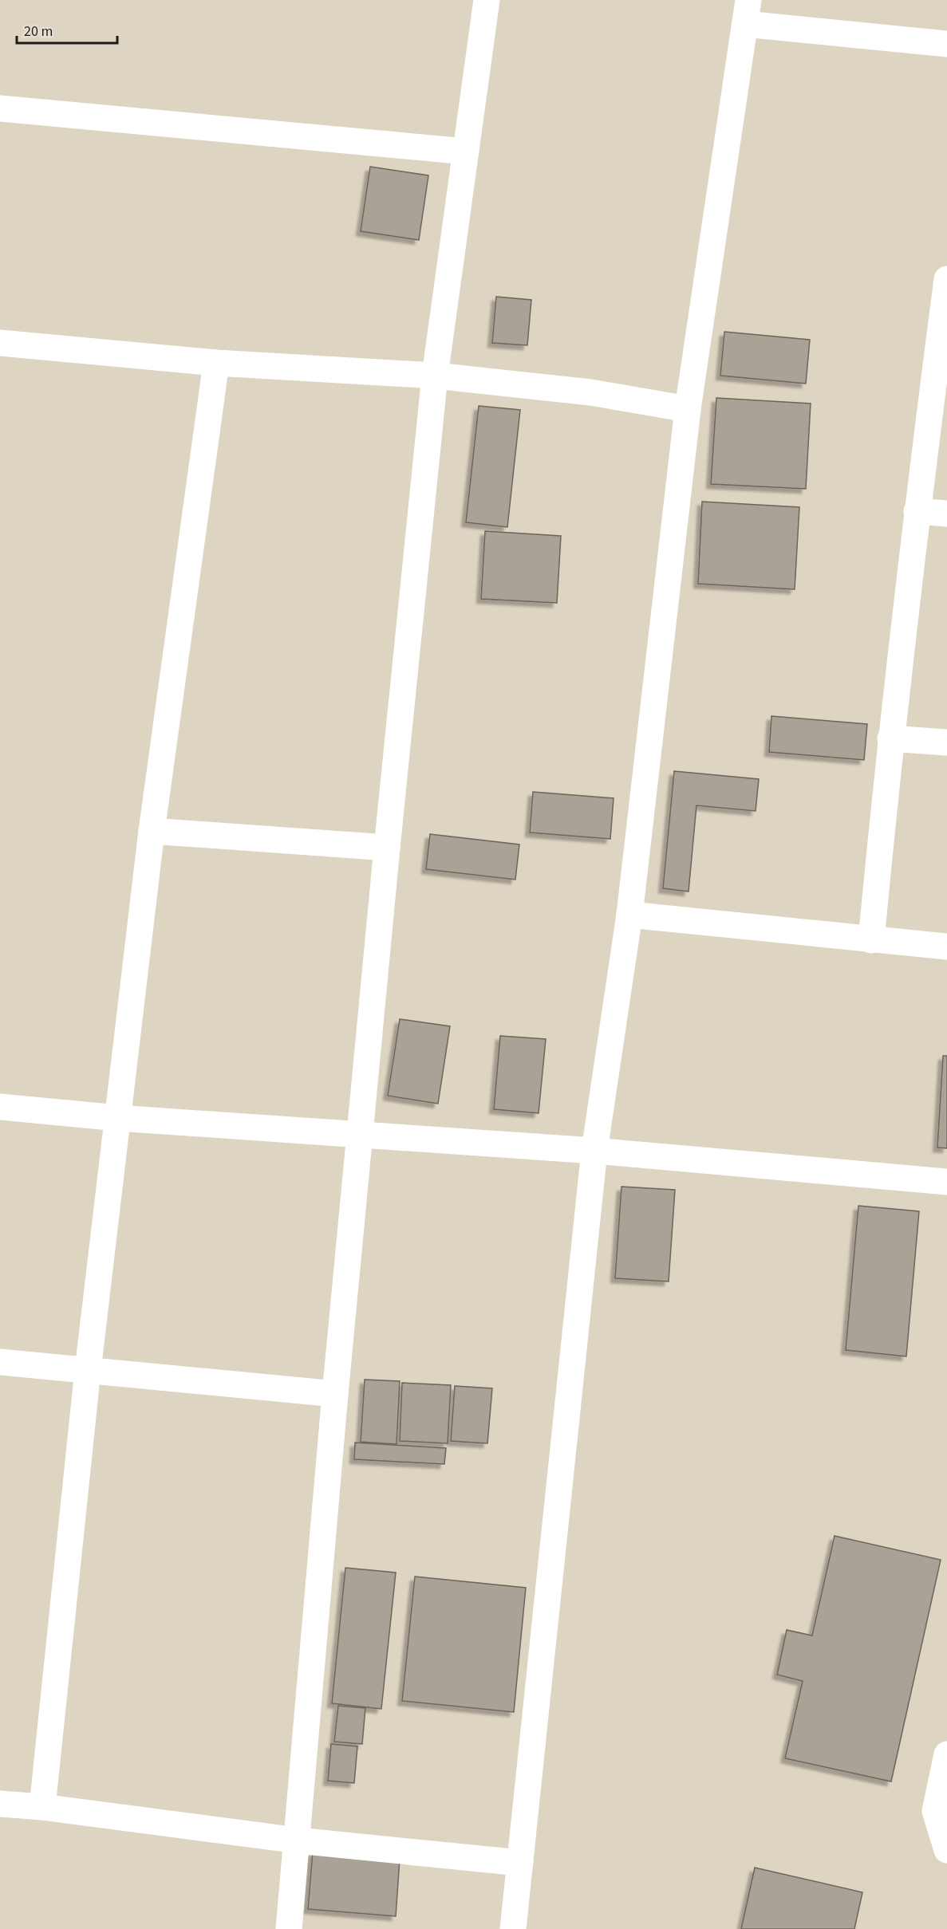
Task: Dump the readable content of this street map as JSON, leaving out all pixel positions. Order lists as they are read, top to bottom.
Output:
{
  "scale_bar": "20 m"
}
